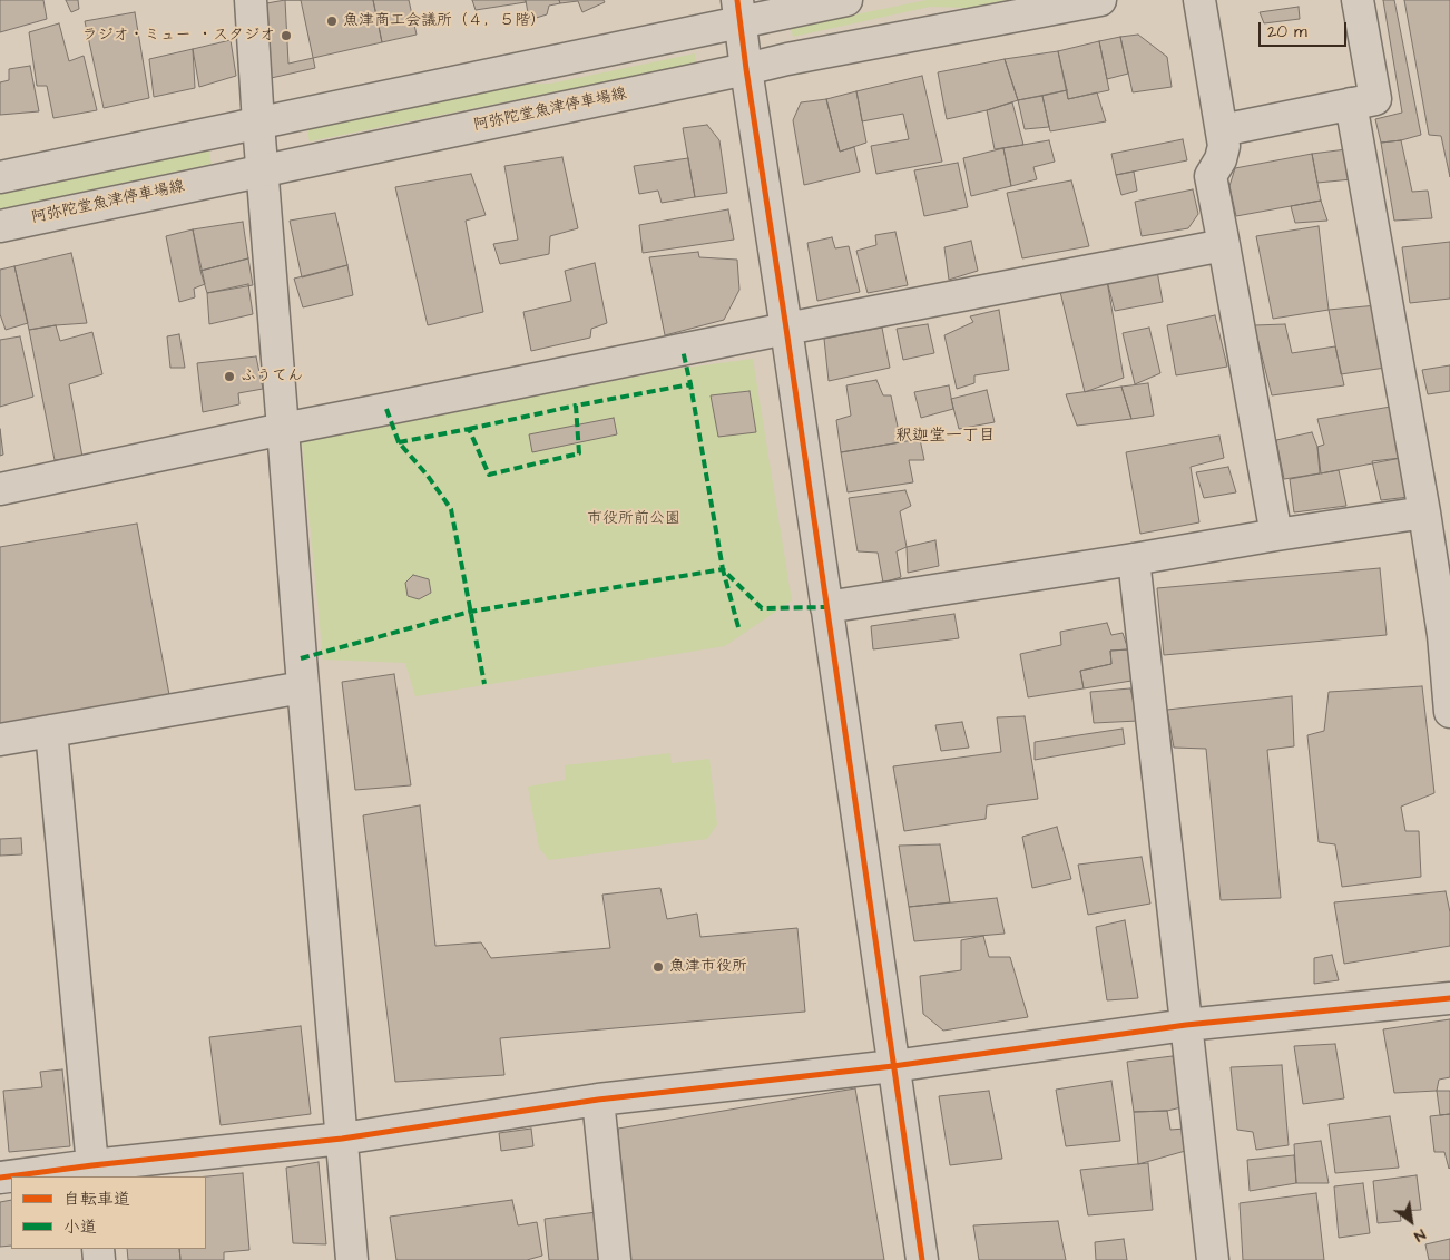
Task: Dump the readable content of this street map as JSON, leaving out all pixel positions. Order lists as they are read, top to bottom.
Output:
{
  "streets": {
    "street": ["阿弥陀堂魚津停車場線"]
  },
  "districts": ["釈迦堂一丁目"],
  "parks": ["市役所前公園"],
  "places": [
    "魚津商工会議所（４，５階）",
    "ラジオ・ミュー ・スタジオ",
    "ふうてん",
    "魚津市役所"
  ],
  "legend": ["自転車道", "小道"],
  "scale_bar": "20 m",
  "north": "bottom right"
}
